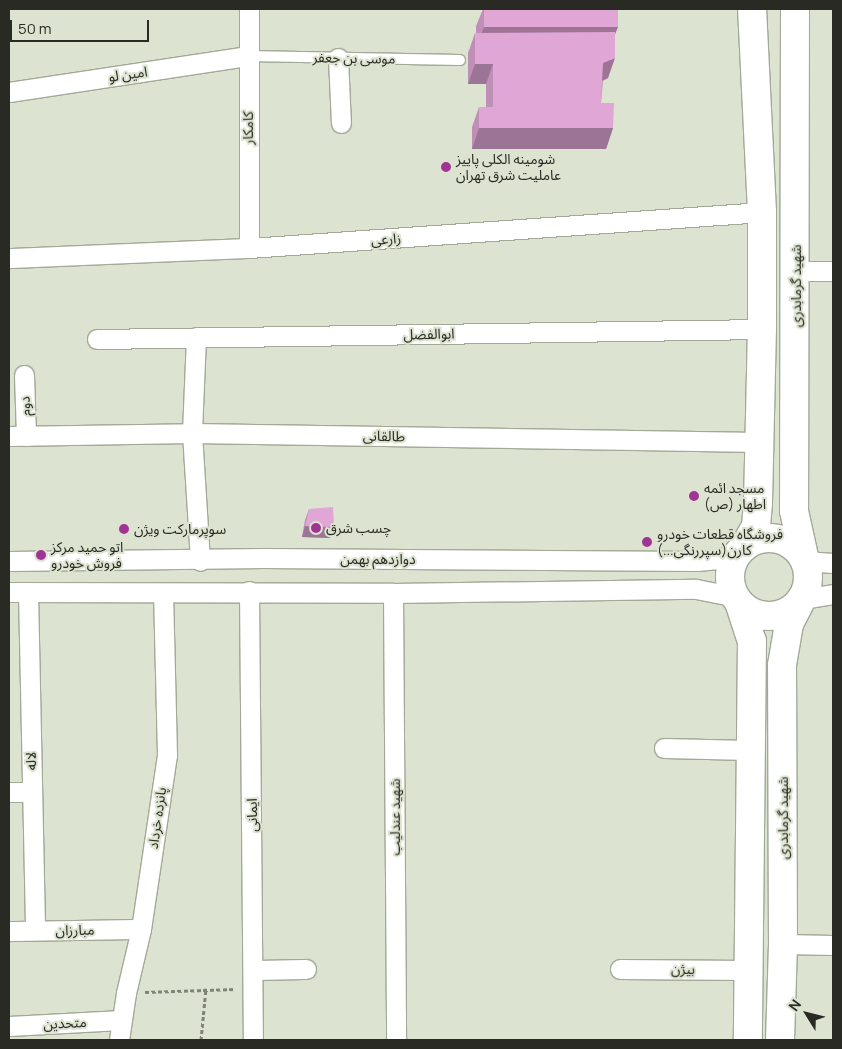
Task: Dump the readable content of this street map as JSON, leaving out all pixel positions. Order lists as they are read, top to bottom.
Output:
{
  "streets": {
    "main road": ["شهید گرمابدری"],
    "street": [
      "امین لو",
      "کامکار",
      "زارعی",
      "ابوالفضل",
      "دوم",
      "طالقانی",
      "دوازدهم بهمن",
      "لاله",
      "ایمانی",
      "شهید عندلیب",
      "پانزده خرداد",
      "مبارزان",
      "بیژن",
      "متحدین"
    ],
    "lane": ["موسی بن جعفر"]
  },
  "crossings": [
    ["موسی بن جعفر", "امین لو"],
    ["موسی بن جعفر", "کامکار"],
    ["امین لو", "کامکار"],
    ["کامکار", "زارعی"],
    ["شهید گرمابدری", "دوازدهم بهمن"],
    ["دوم", "طالقانی"],
    ["لاله", "مبارزان"],
    ["پانزده خرداد", "مبارزان"],
    ["پانزده خرداد", "متحدین"]
  ],
  "places": [
    "شومینه الکلی پاییز عاملیت شرق تهران",
    "مسجد ائمه اطهار (ص)",
    "چسب شرق",
    "سوپرمارکت ویژن",
    "فروشگاه قطعات خودرو کارن(سپررنگی...)",
    "اتو حمید مرکز فروش خودرو"
  ],
  "scale_bar": "50 m",
  "north": "top left"
}
